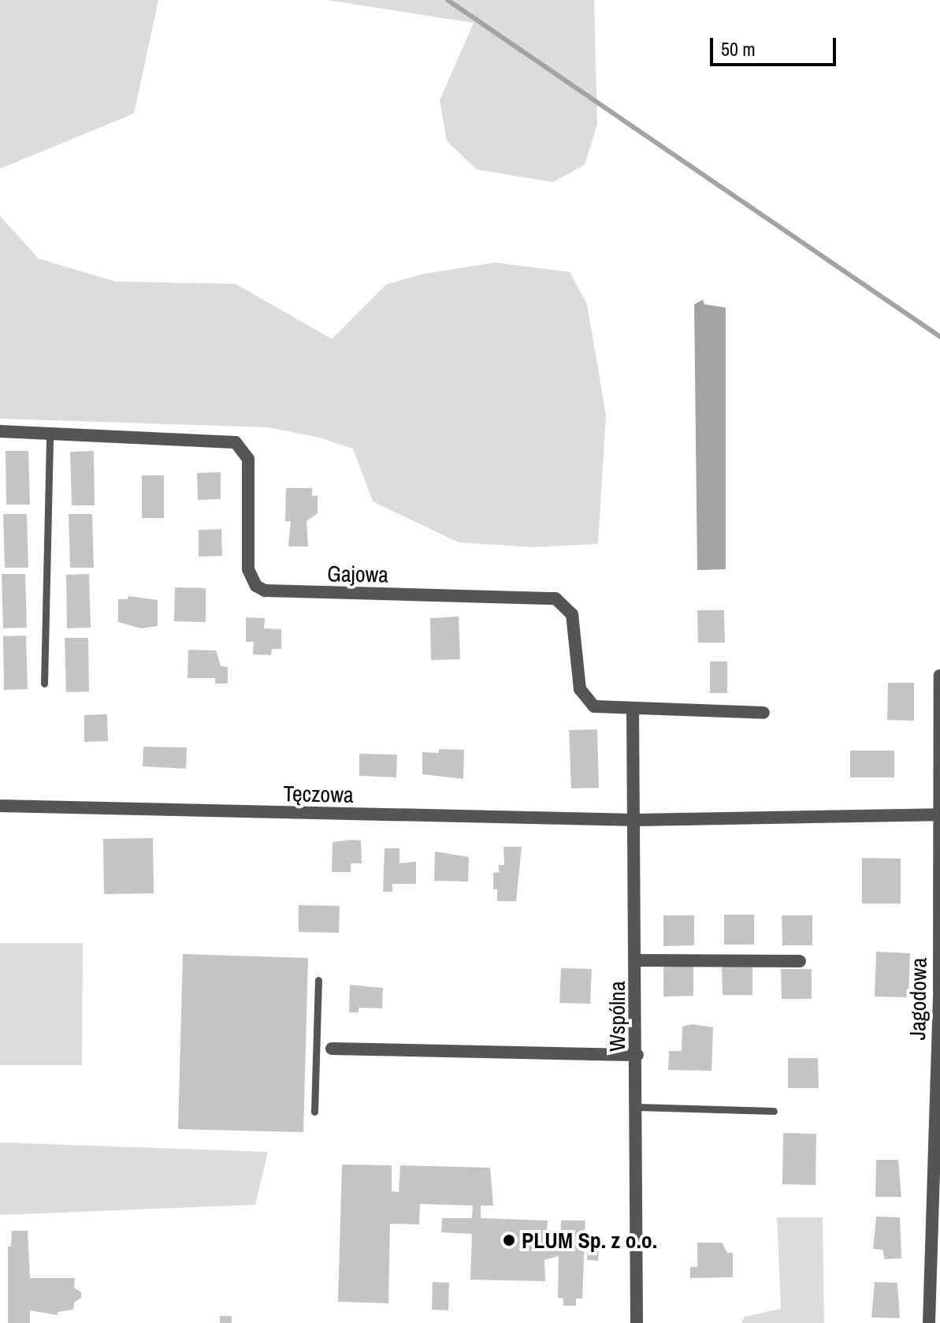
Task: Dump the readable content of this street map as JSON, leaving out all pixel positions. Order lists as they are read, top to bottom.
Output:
{
  "streets": {
    "street": [
      "Gajowa",
      "Tęczowa",
      "Jagodowa",
      "Wspólna"
    ]
  },
  "crossings": [
    ["Gajowa", "Wspólna"],
    ["Tęczowa", "Jagodowa"],
    ["Tęczowa", "Wspólna"]
  ],
  "places": ["PLUM Sp. z o.o."],
  "scale_bar": "50 m"
}
